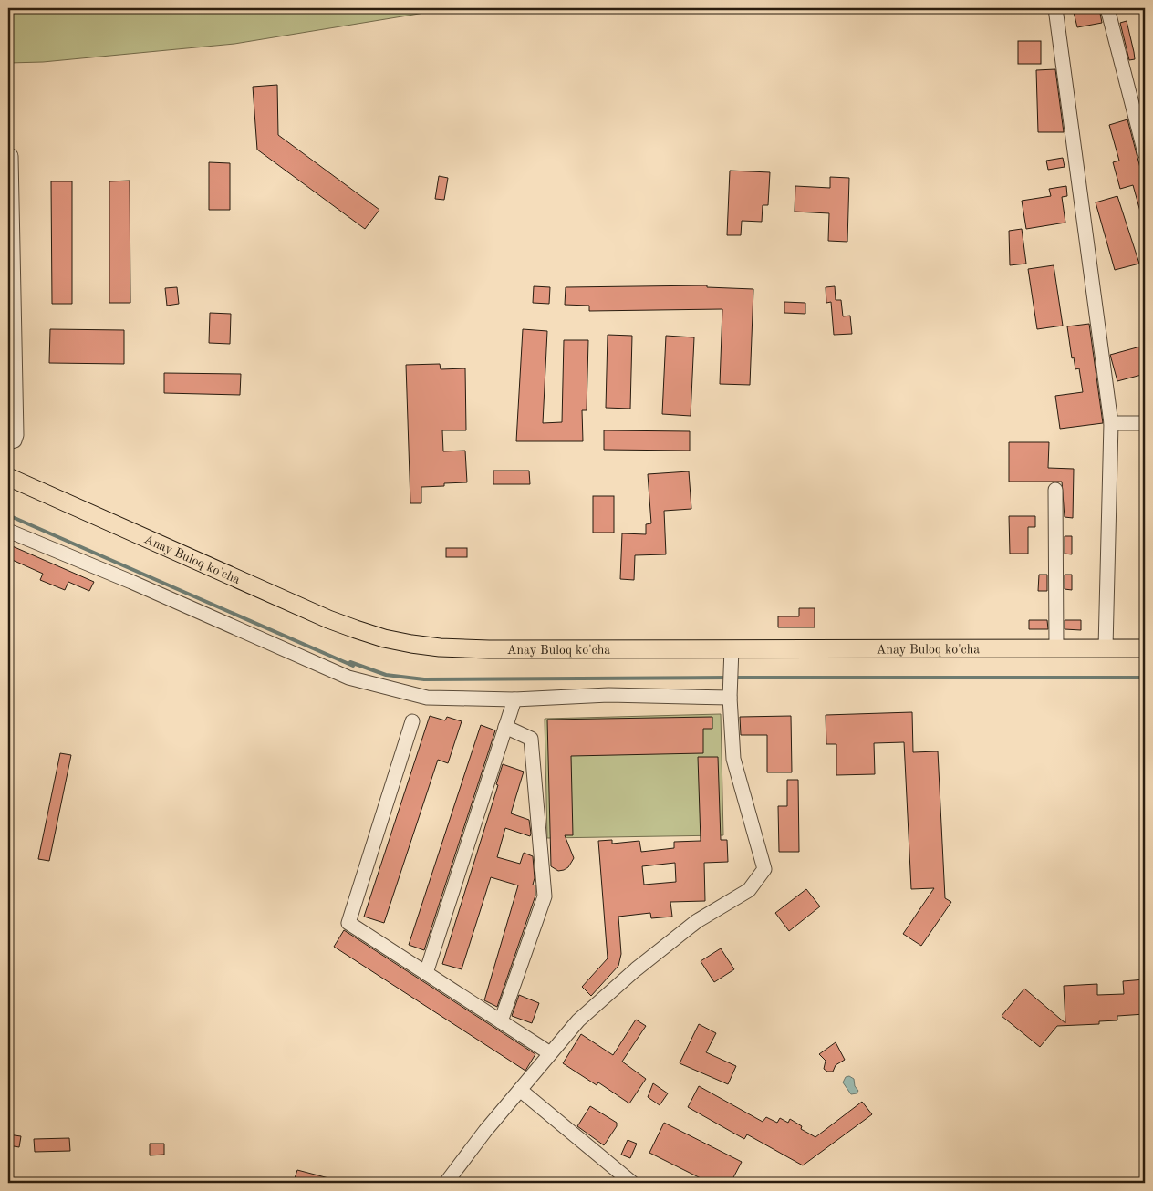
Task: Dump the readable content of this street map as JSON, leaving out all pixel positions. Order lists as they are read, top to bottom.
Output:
{
  "streets": {
    "main road": ["Anay Buloq ko'cha"]
  }
}
